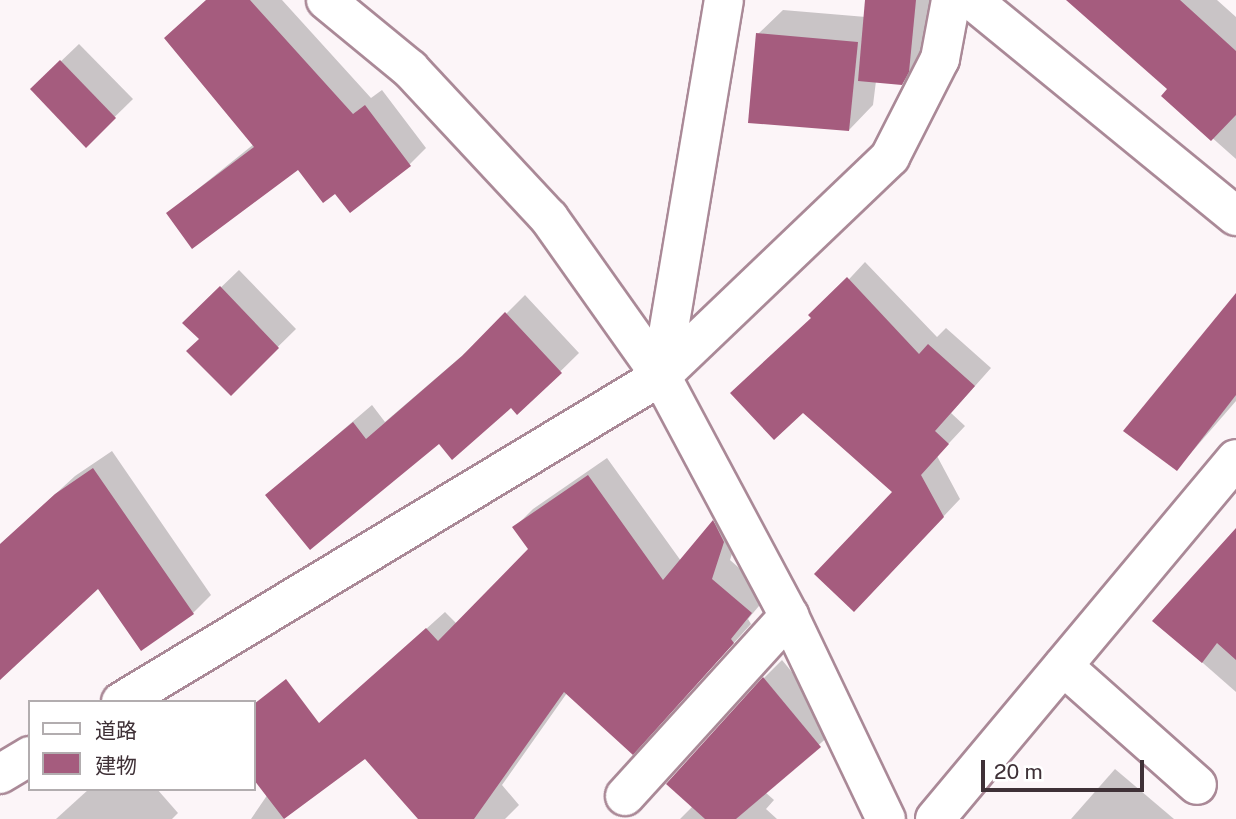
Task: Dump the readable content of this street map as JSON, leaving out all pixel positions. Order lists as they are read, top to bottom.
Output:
{
  "legend": ["道路", "建物"],
  "scale_bar": "20 m"
}
